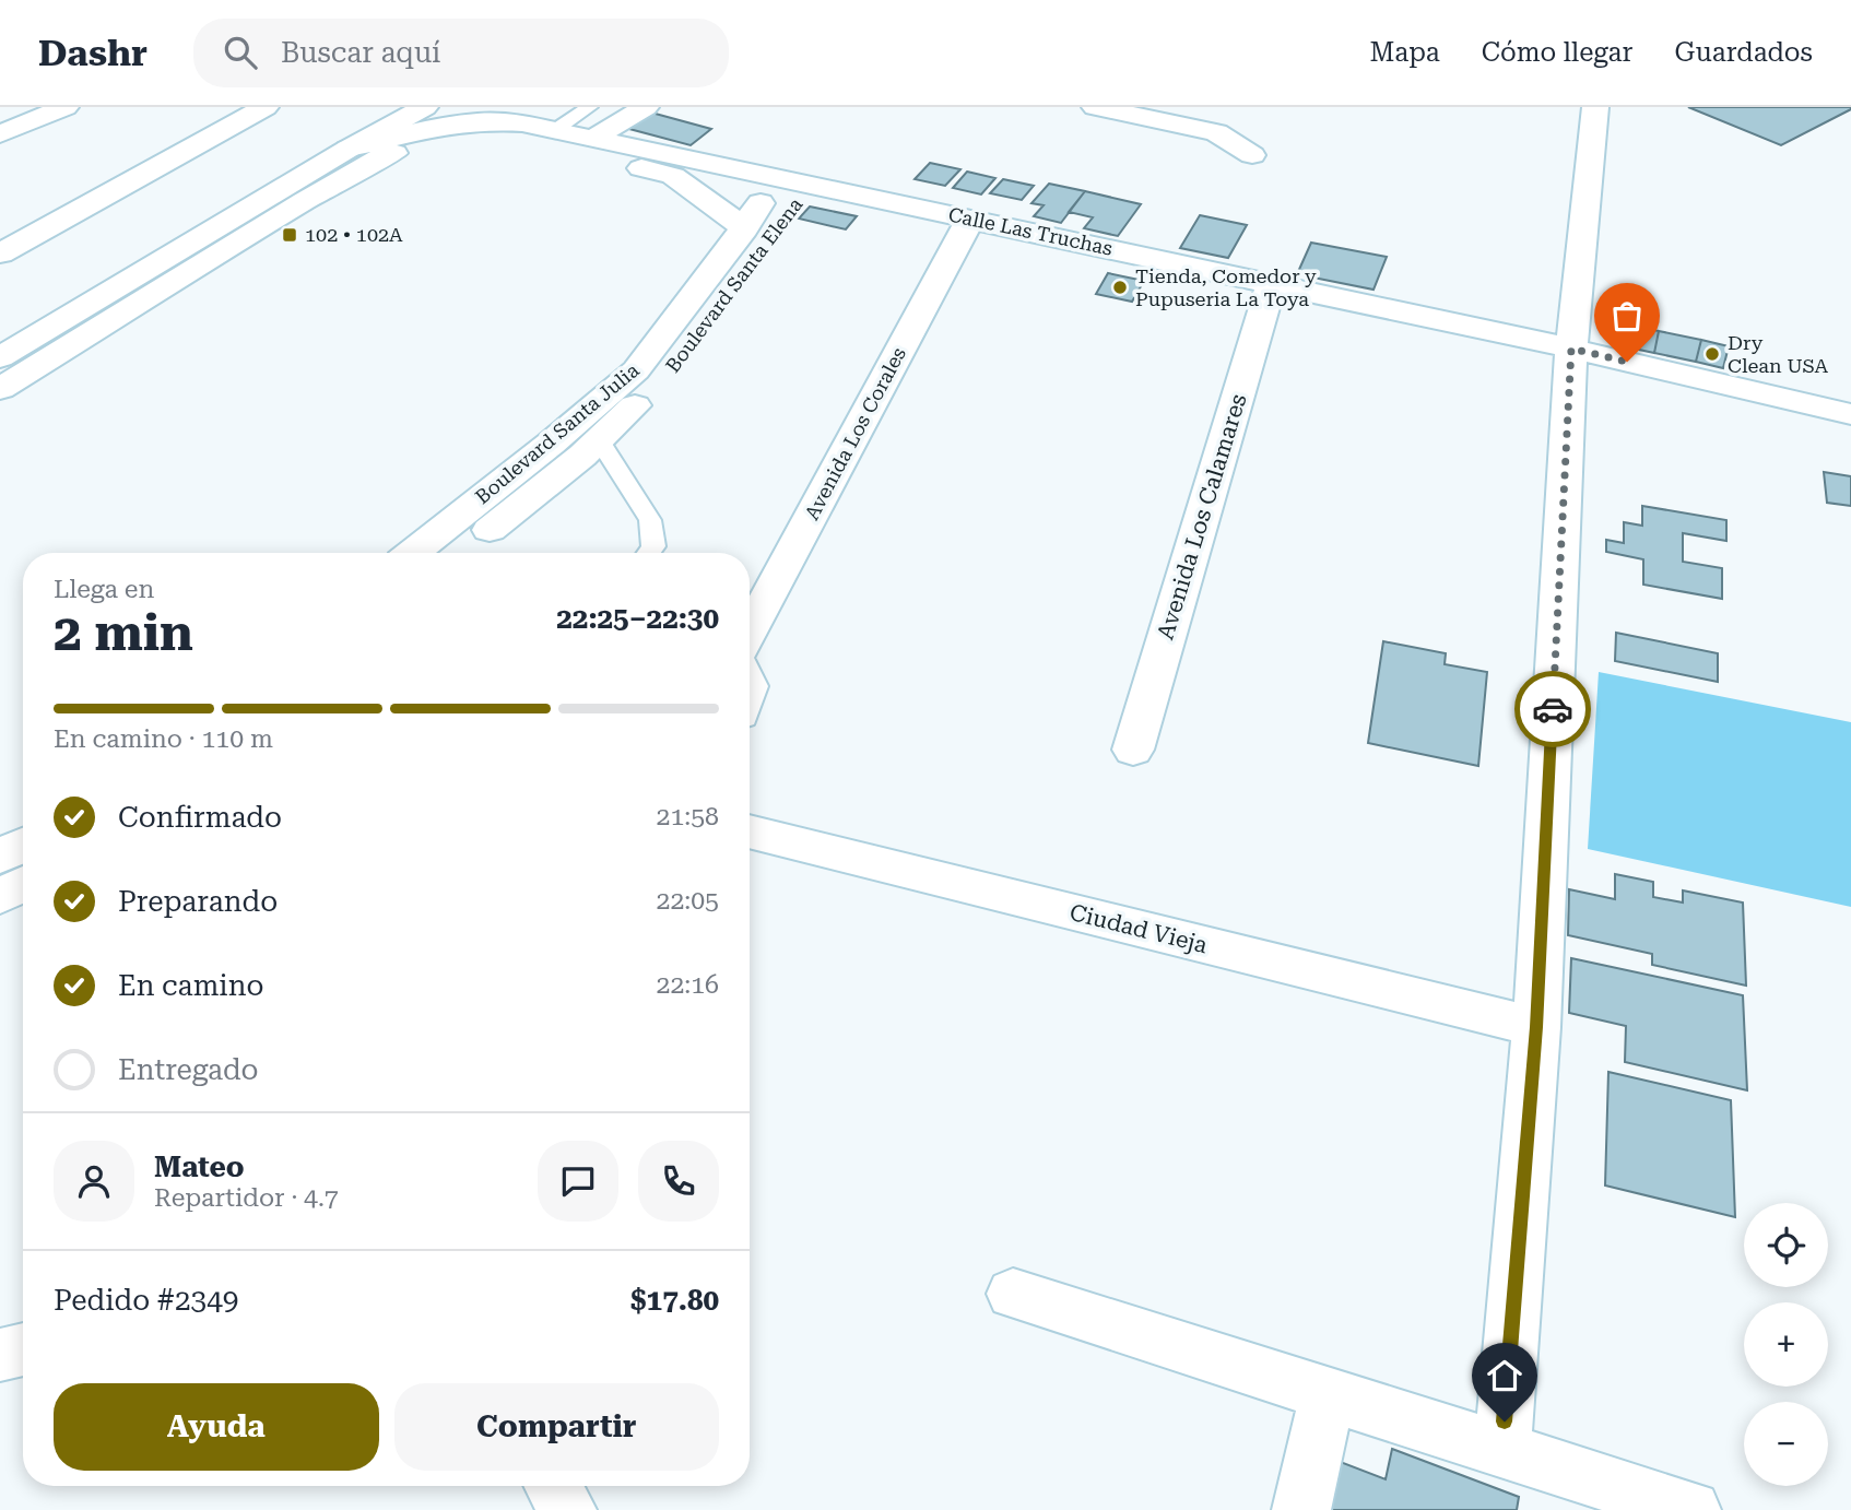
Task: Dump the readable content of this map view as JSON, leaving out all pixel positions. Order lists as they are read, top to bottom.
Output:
{
  "streets": {
    "main road": [
      "Calle Las Truchas",
      "Boulevard Santa Elena",
      "Boulevard Santa Julia",
      "Avenida Los Corales",
      "Avenida Los Calamares",
      "Ciudad Vieja"
    ]
  },
  "crossings": [
    ["Calle Las Truchas", "Boulevard Santa Elena"],
    ["Calle Las Truchas", "Boulevard Santa Julia"],
    ["Calle Las Truchas", "Avenida Los Corales"],
    ["Calle Las Truchas", "Avenida Los Calamares"]
  ],
  "places": {
    "transit": ["102 • 102A"],
    "other": ["Tienda, Comedor y Pupuseria La Toya", "Dry Clean USA"]
  },
  "page": {
    "header": "Dashr",
    "search": "Buscar aquí",
    "nav": ["Mapa", "Cómo llegar", "Guardados"],
    "heading": ["2 min", "Llega en", "22:25–22:30"],
    "panel": [
      "Mateo",
      "Repartidor · 4.7",
      "Pedido #2349",
      "$17.80"
    ],
    "bar": "En camino · 110 m",
    "list": [
      ["Confirmado", "21:58"],
      ["Preparando", "22:05"],
      ["En camino", "22:16"],
      "Entregado"
    ],
    "map_buttons": ["+", "−"],
    "buttons": ["Ayuda", "Compartir"]
  }
}
